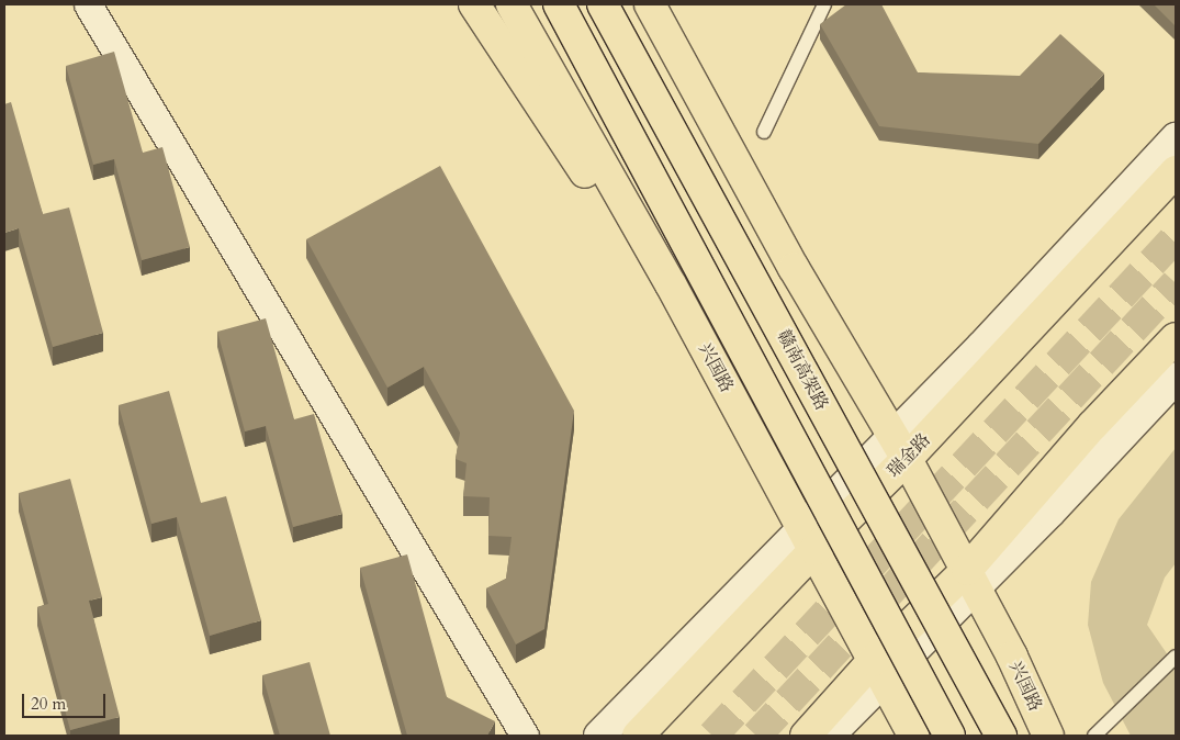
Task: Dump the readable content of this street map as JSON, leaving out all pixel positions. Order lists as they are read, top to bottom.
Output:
{
  "streets": {
    "main road": ["兴国路", "赣南高架路", "瑞金路"]
  },
  "crossings": [
    ["兴国路", "瑞金路"]
  ],
  "scale_bar": "20 m"
}
